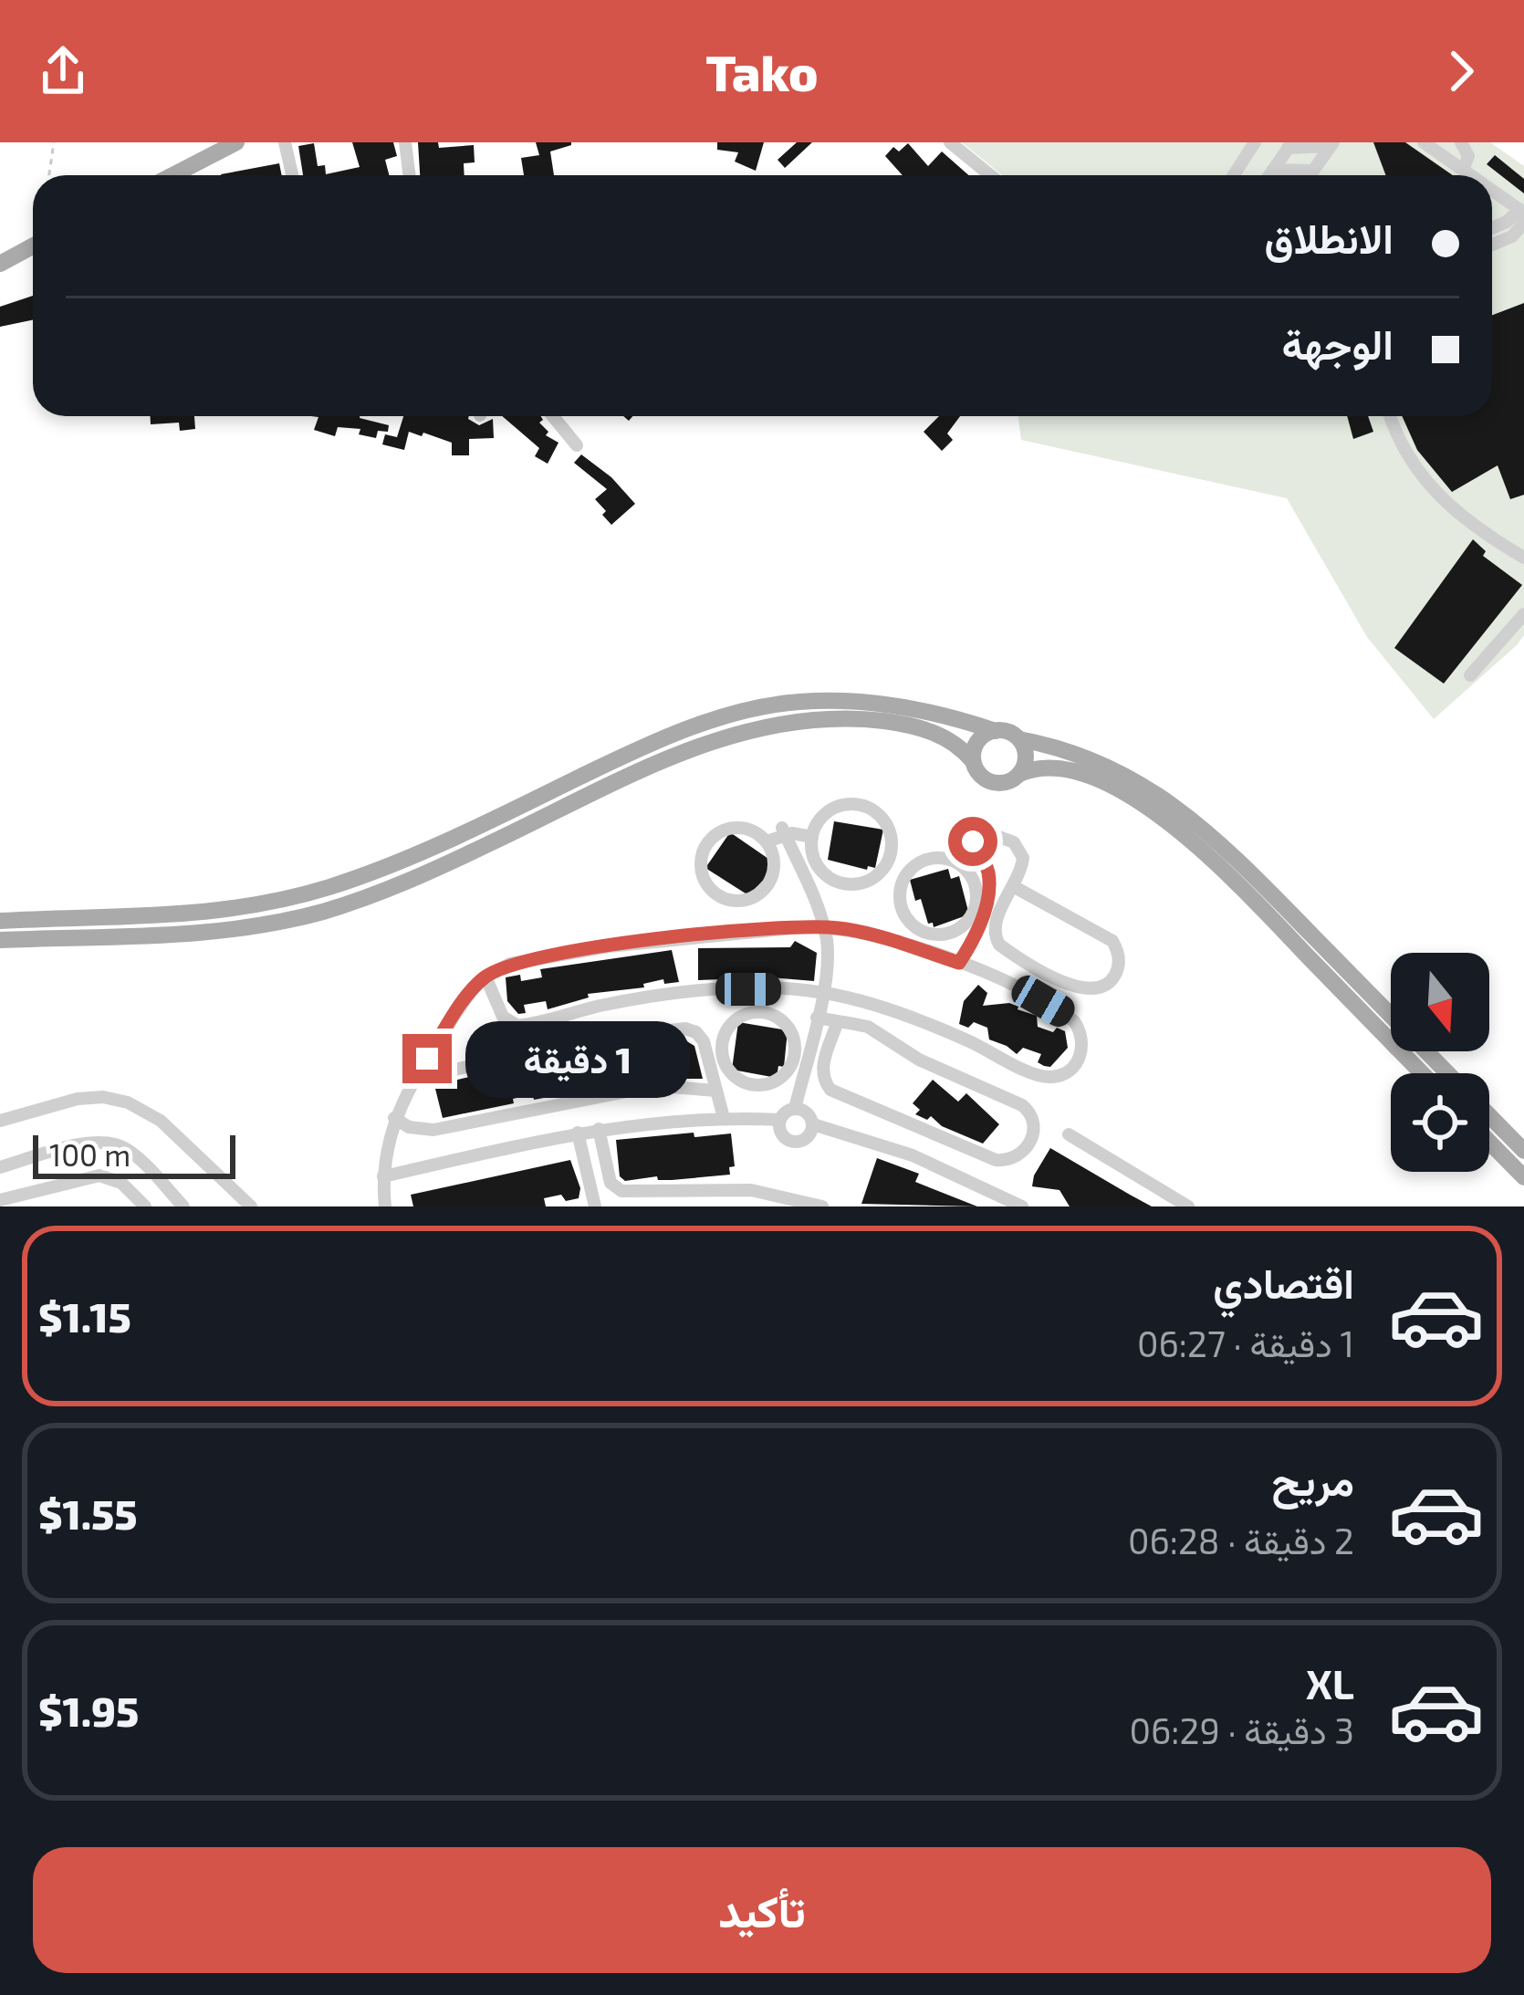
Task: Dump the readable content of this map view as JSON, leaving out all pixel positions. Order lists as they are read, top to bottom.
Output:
{
  "scale_bar": "100 m",
  "north": "bottom",
  "page": {
    "header": "Tako",
    "banner": ["الانطلاق", "الوجهة"],
    "bubble": "1 دقيقة",
    "scale": "100 m",
    "list": [
      {
        "name": "اقتصادي",
        "note": "1 دقيقة · 06:27",
        "value": "$1.15"
      },
      {
        "name": "مريح",
        "note": "2 دقيقة · 06:28",
        "value": "$1.55"
      },
      {
        "name": "XL",
        "note": "3 دقيقة · 06:29",
        "value": "$1.95"
      }
    ],
    "buttons": "تأكيد"
  }
}
